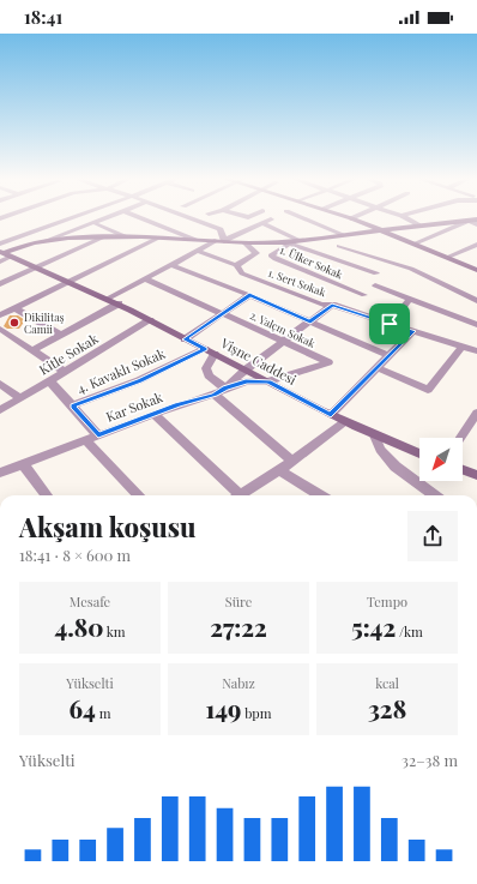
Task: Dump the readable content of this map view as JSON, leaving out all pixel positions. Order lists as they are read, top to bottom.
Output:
{
  "streets": {
    "main road": ["Vişne Caddesi"],
    "street": [
      "1. Ülker Sokak",
      "1. Sert Sokak",
      "2. Yalçın Sokak",
      "Kitle Sokak",
      "4. Kavaklı Sokak",
      "Kar Sokak"
    ]
  },
  "crossings": [
    ["1. Ülker Sokak", "1. Sert Sokak"],
    ["1. Sert Sokak", "Kar Sokak"],
    ["2. Yalçın Sokak", "Vişne Caddesi"],
    ["2. Yalçın Sokak", "Kar Sokak"],
    ["Kitle Sokak", "Vişne Caddesi"],
    ["Kitle Sokak", "4. Kavaklı Sokak"],
    ["Vişne Caddesi", "4. Kavaklı Sokak"],
    ["Vişne Caddesi", "Kar Sokak"],
    ["4. Kavaklı Sokak", "Kar Sokak"]
  ],
  "places": ["Dikilitaş Camii"],
  "north": "bottom left",
  "page": {
    "status": "18:41",
    "heading": ["Akşam koşusu", "18:41 · 8 × 600 m"],
    "stats": [
      ["Mesafe", "4.80 km"],
      ["Süre", "27:22"],
      ["Tempo", "5:42 /km"],
      ["Yükselti", "64 m"],
      ["Nabız", "149 bpm"],
      ["kcal", "328"]
    ],
    "chart": ["Yükselti", "32–38 m"]
  }
}
